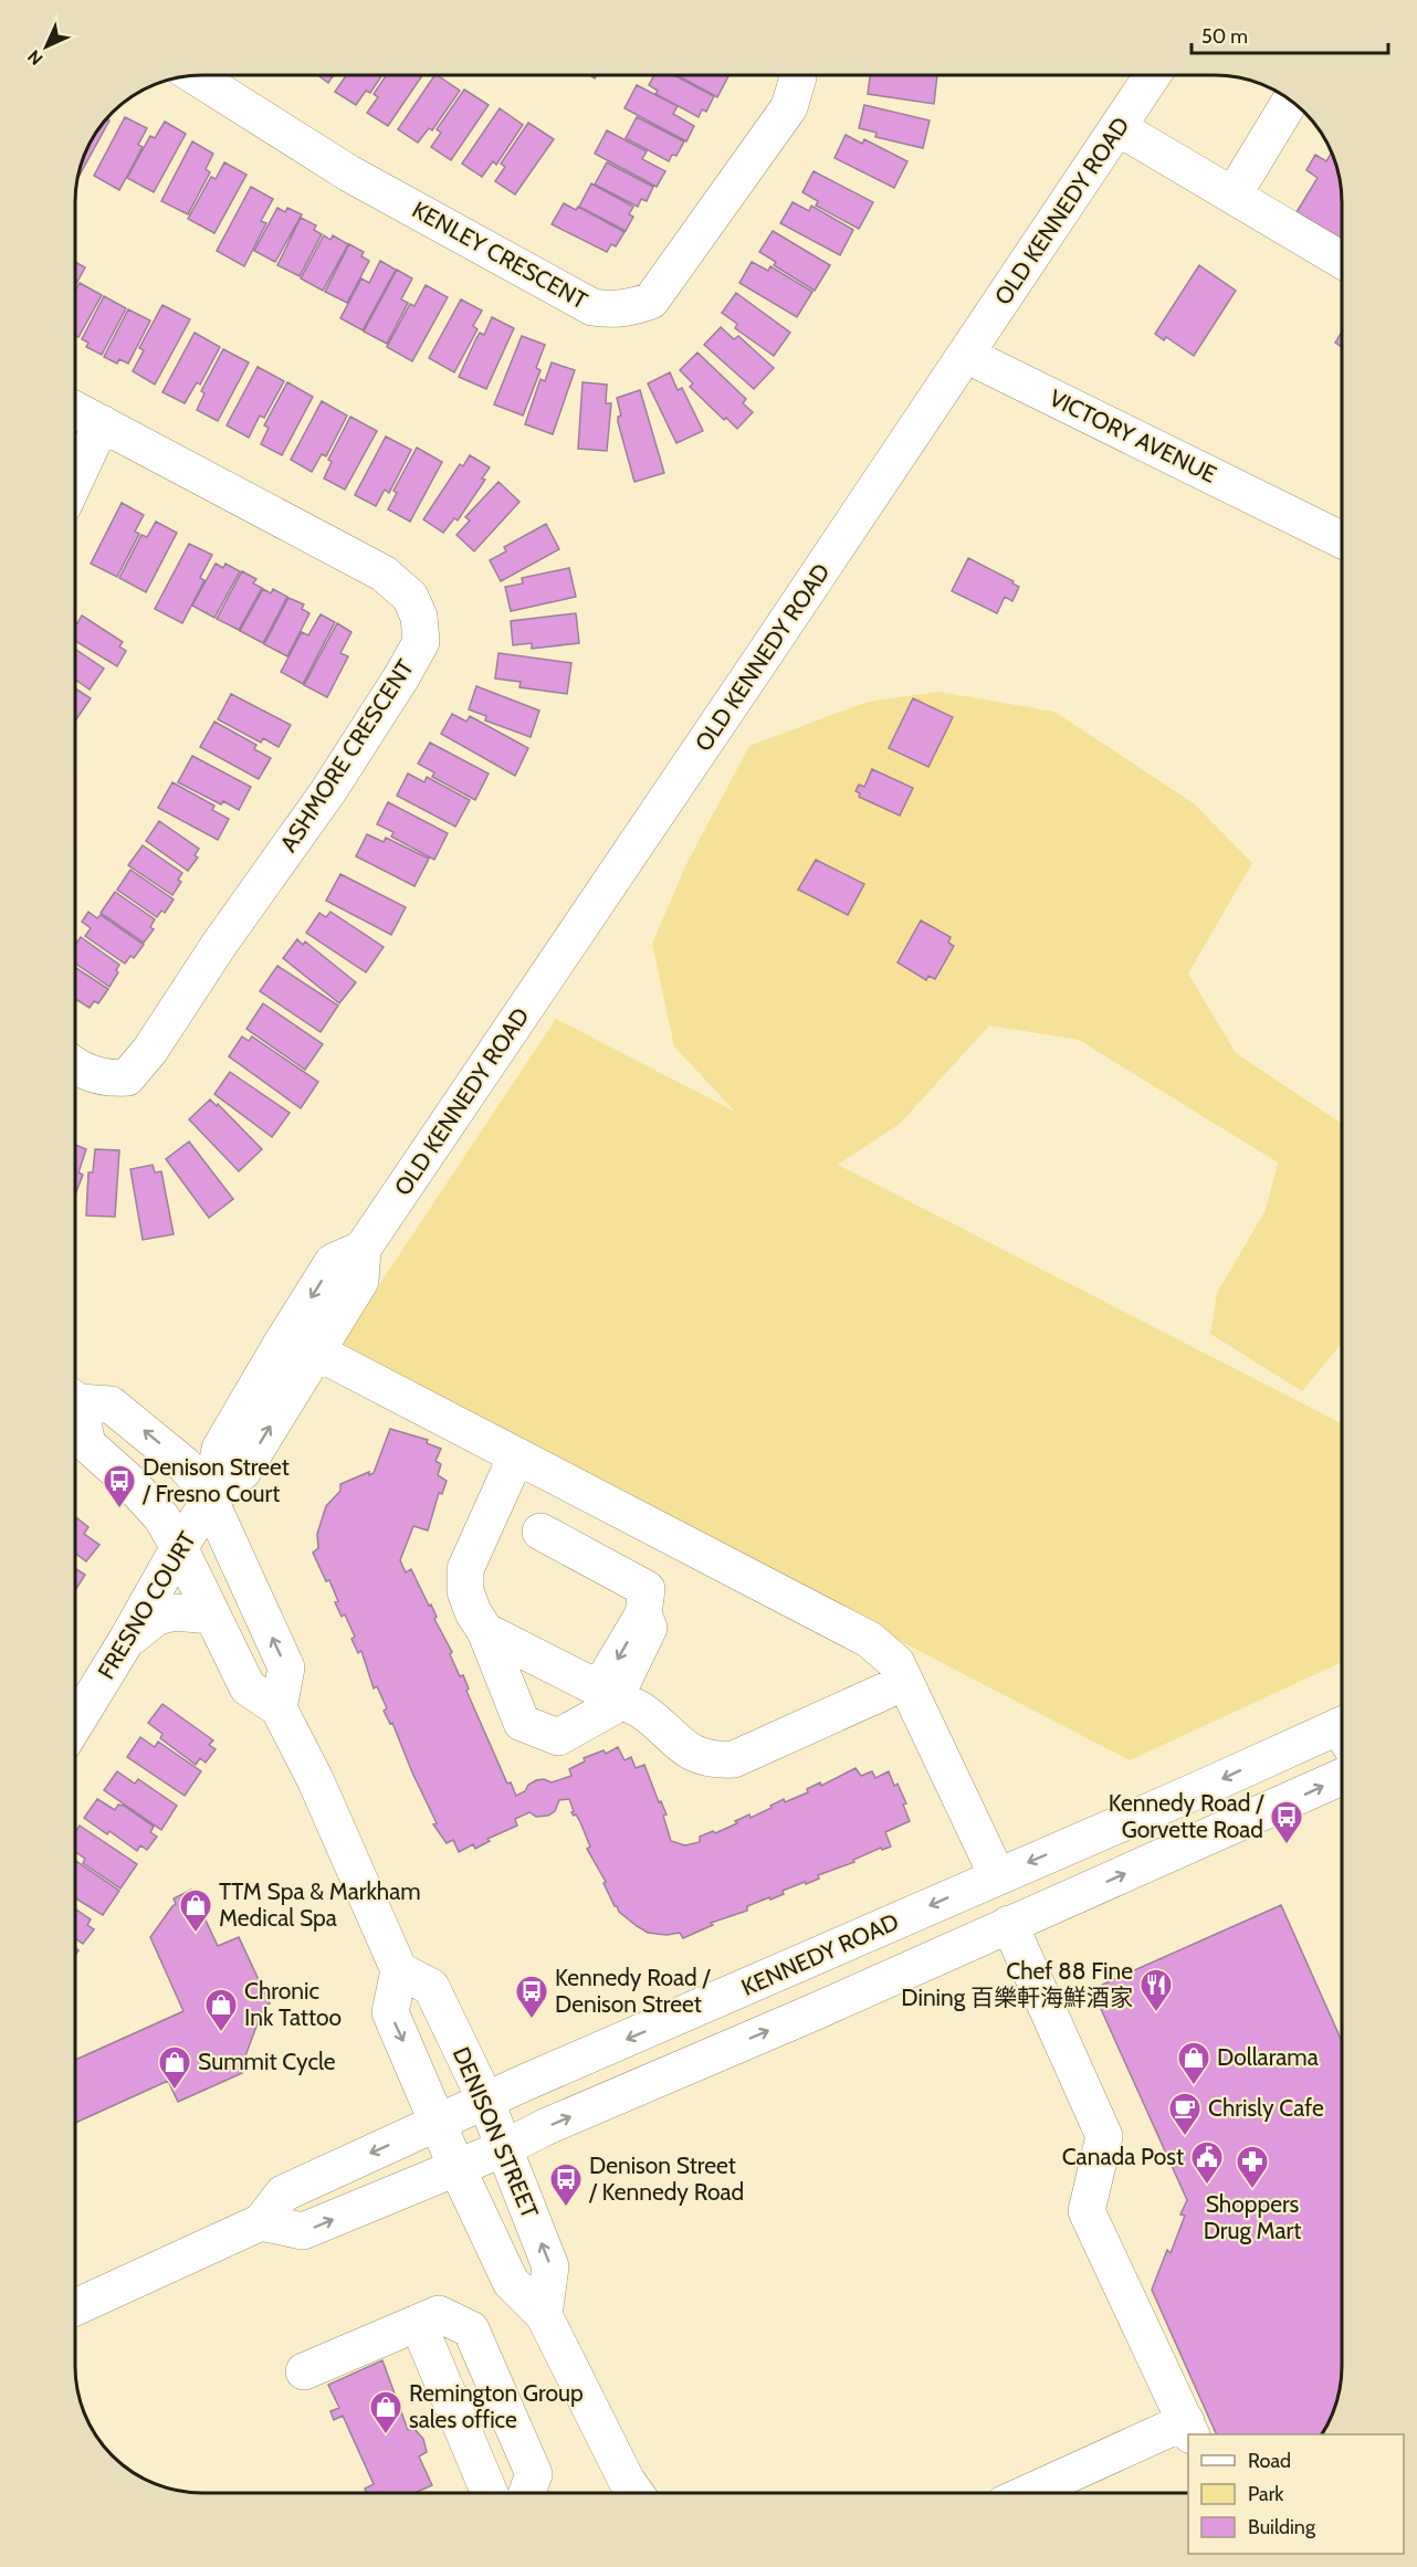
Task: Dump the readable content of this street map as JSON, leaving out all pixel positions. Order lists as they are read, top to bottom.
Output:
{
  "streets": {
    "street": [
      "OLD KENNEDY ROAD",
      "KENLEY CRESCENT",
      "VICTORY AVENUE",
      "ASHMORE CRESCENT",
      "FRESNO COURT",
      "KENNEDY ROAD",
      "DENISON STREET"
    ]
  },
  "crossings": [
    ["OLD KENNEDY ROAD", "VICTORY AVENUE"],
    ["OLD KENNEDY ROAD", "FRESNO COURT"],
    ["KENNEDY ROAD", "DENISON STREET"]
  ],
  "places": {
    "bus stop": [
      "Denison Street / Fresno Court",
      "Kennedy Road / Gorvette Road",
      "Kennedy Road / Denison Street",
      "Denison Street / Kennedy Road"
    ],
    "shop": [
      "TTM Spa & Markham Medical Spa",
      "Chronic Ink Tattoo",
      "Dollarama",
      "Summit Cycle",
      "Remington Group sales office"
    ],
    "restaurant": ["Chef 88 Fine Dining 百樂軒海鮮酒家"],
    "cafe": ["Chrisly Cafe"],
    "public building": ["Canada Post"],
    "pharmacy": ["Shoppers Drug Mart"]
  },
  "legend": ["Road", "Park", "Building"],
  "scale_bar": "50 m",
  "north": "bottom left"
}
